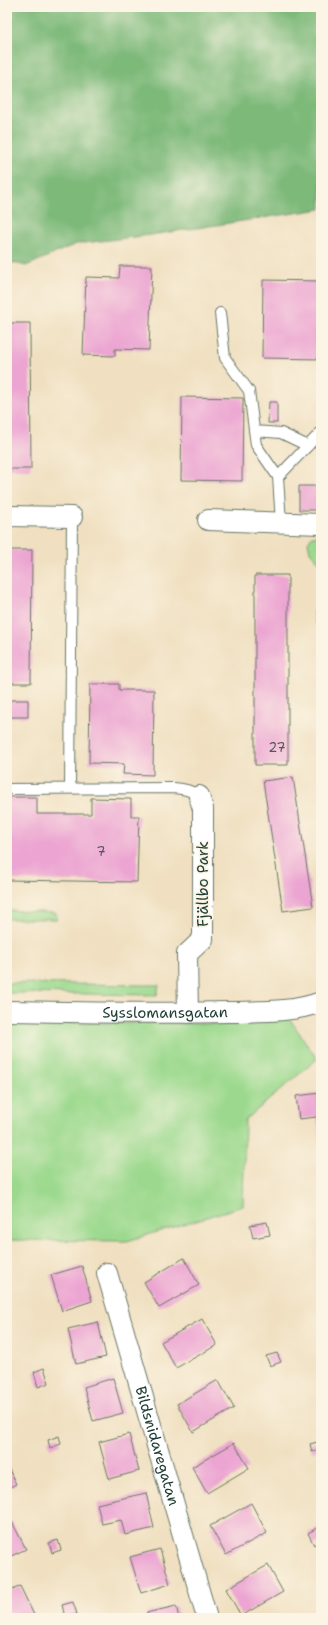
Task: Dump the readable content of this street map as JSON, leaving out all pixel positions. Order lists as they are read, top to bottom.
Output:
{
  "streets": {
    "street": ["Fjällbo Park", "Sysslomansgatan", "Bildsnidaregatan"]
  },
  "crossings": [
    ["Fjällbo Park", "Sysslomansgatan"]
  ],
  "house_numbers": ["27", "7"]
}
